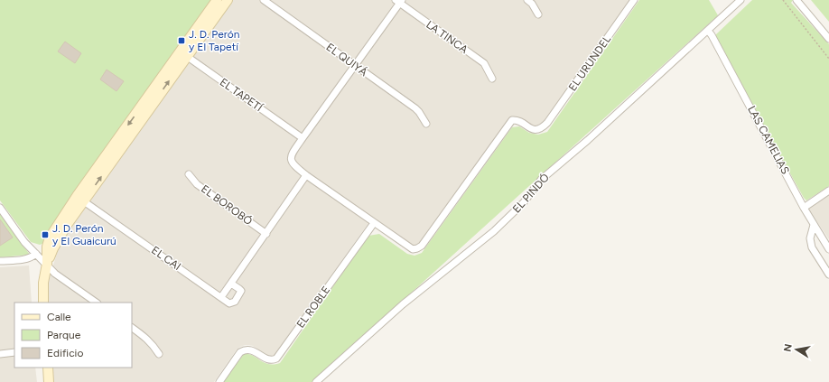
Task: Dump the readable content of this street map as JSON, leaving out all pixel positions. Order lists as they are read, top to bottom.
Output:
{
  "streets": {
    "street": [
      "LA TINCA",
      "EL QUIYÁ",
      "EL URUNDEL",
      "EL TAPETÍ",
      "LAS CAMELIAS",
      "EL PINDÓ",
      "EL BOROBÓ",
      "EL CAI",
      "EL ROBLE"
    ]
  },
  "crossings": [
    ["EL URUNDEL", "EL ROBLE"],
    ["LAS CAMELIAS", "EL PINDÓ"]
  ],
  "places": {
    "transit": ["J. D. Perón y El Tapetí", "J. D. Perón y El Guaicurú"]
  },
  "legend": ["Calle", "Parque", "Edificio"],
  "north": "left"
}
